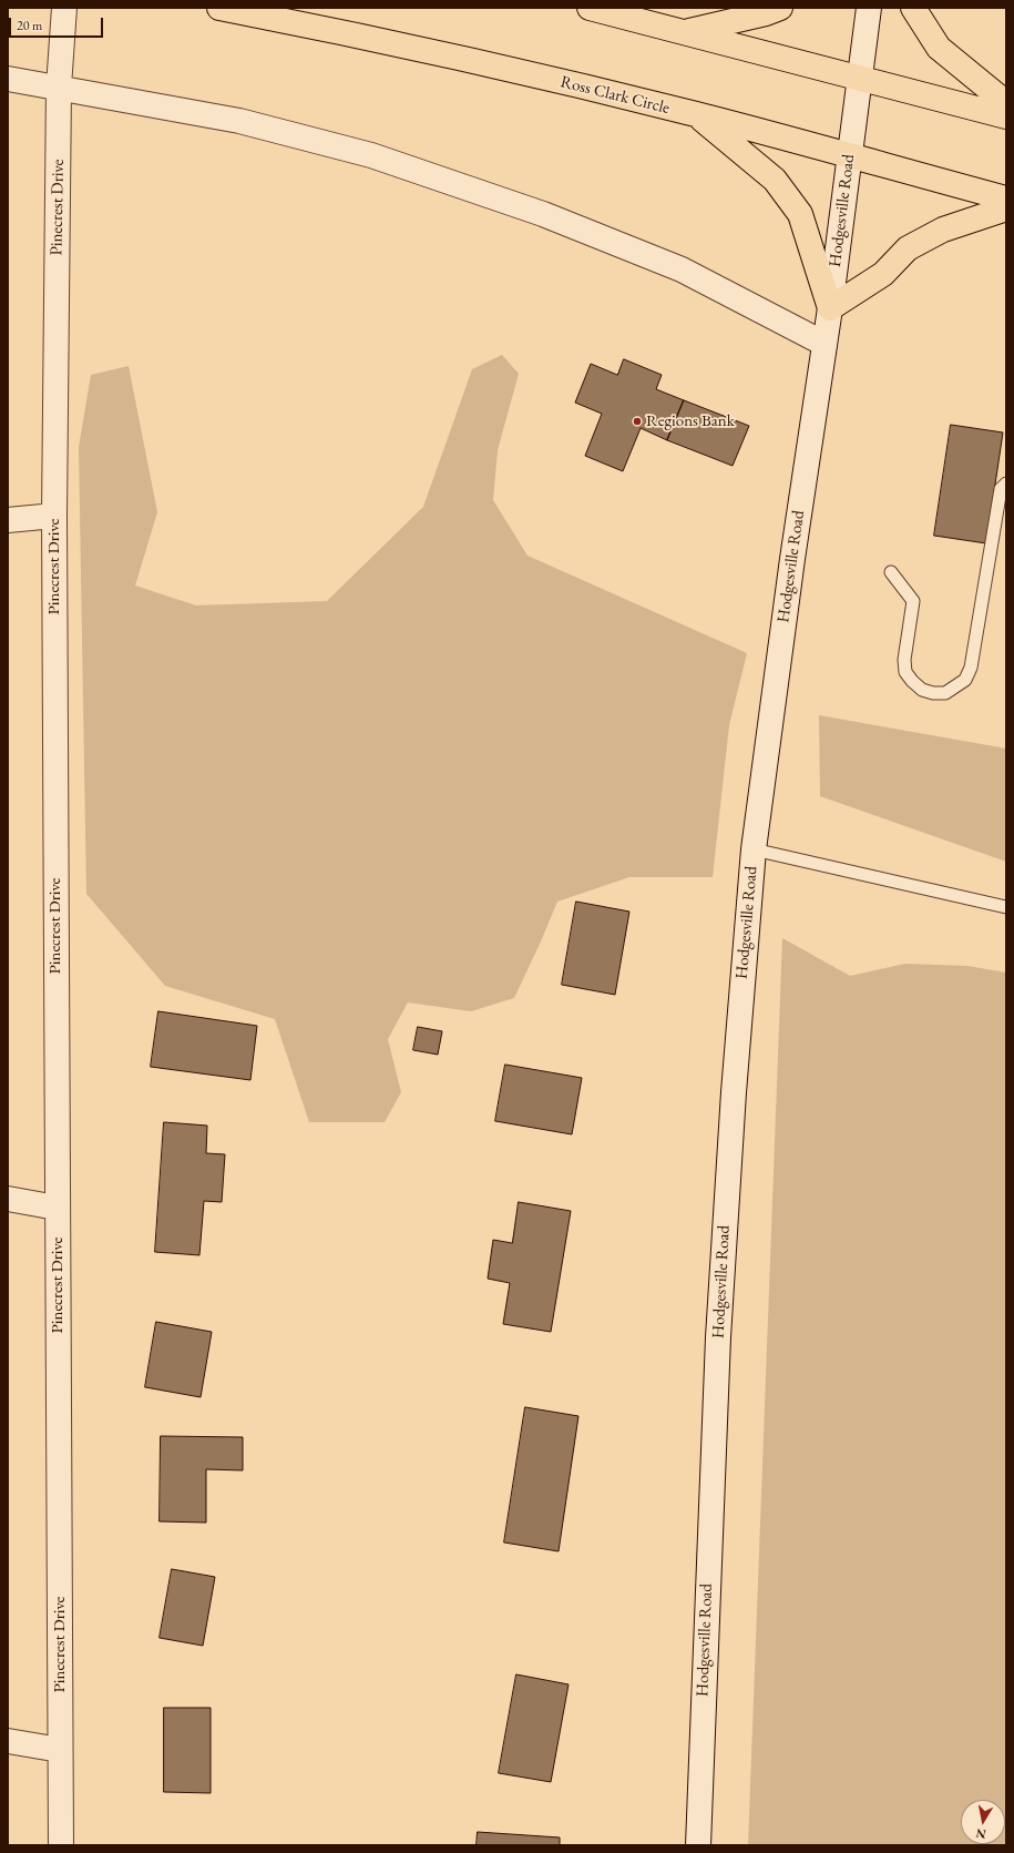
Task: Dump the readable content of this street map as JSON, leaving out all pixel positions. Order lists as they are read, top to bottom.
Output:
{
  "streets": {
    "highway": ["Ross Clark Circle"],
    "street": ["Pinecrest Drive", "Hodgesville Road"]
  },
  "crossings": [
    ["Ross Clark Circle", "Hodgesville Road"]
  ],
  "places": ["Regions Bank"],
  "scale_bar": "20 m",
  "north": "bottom"
}
